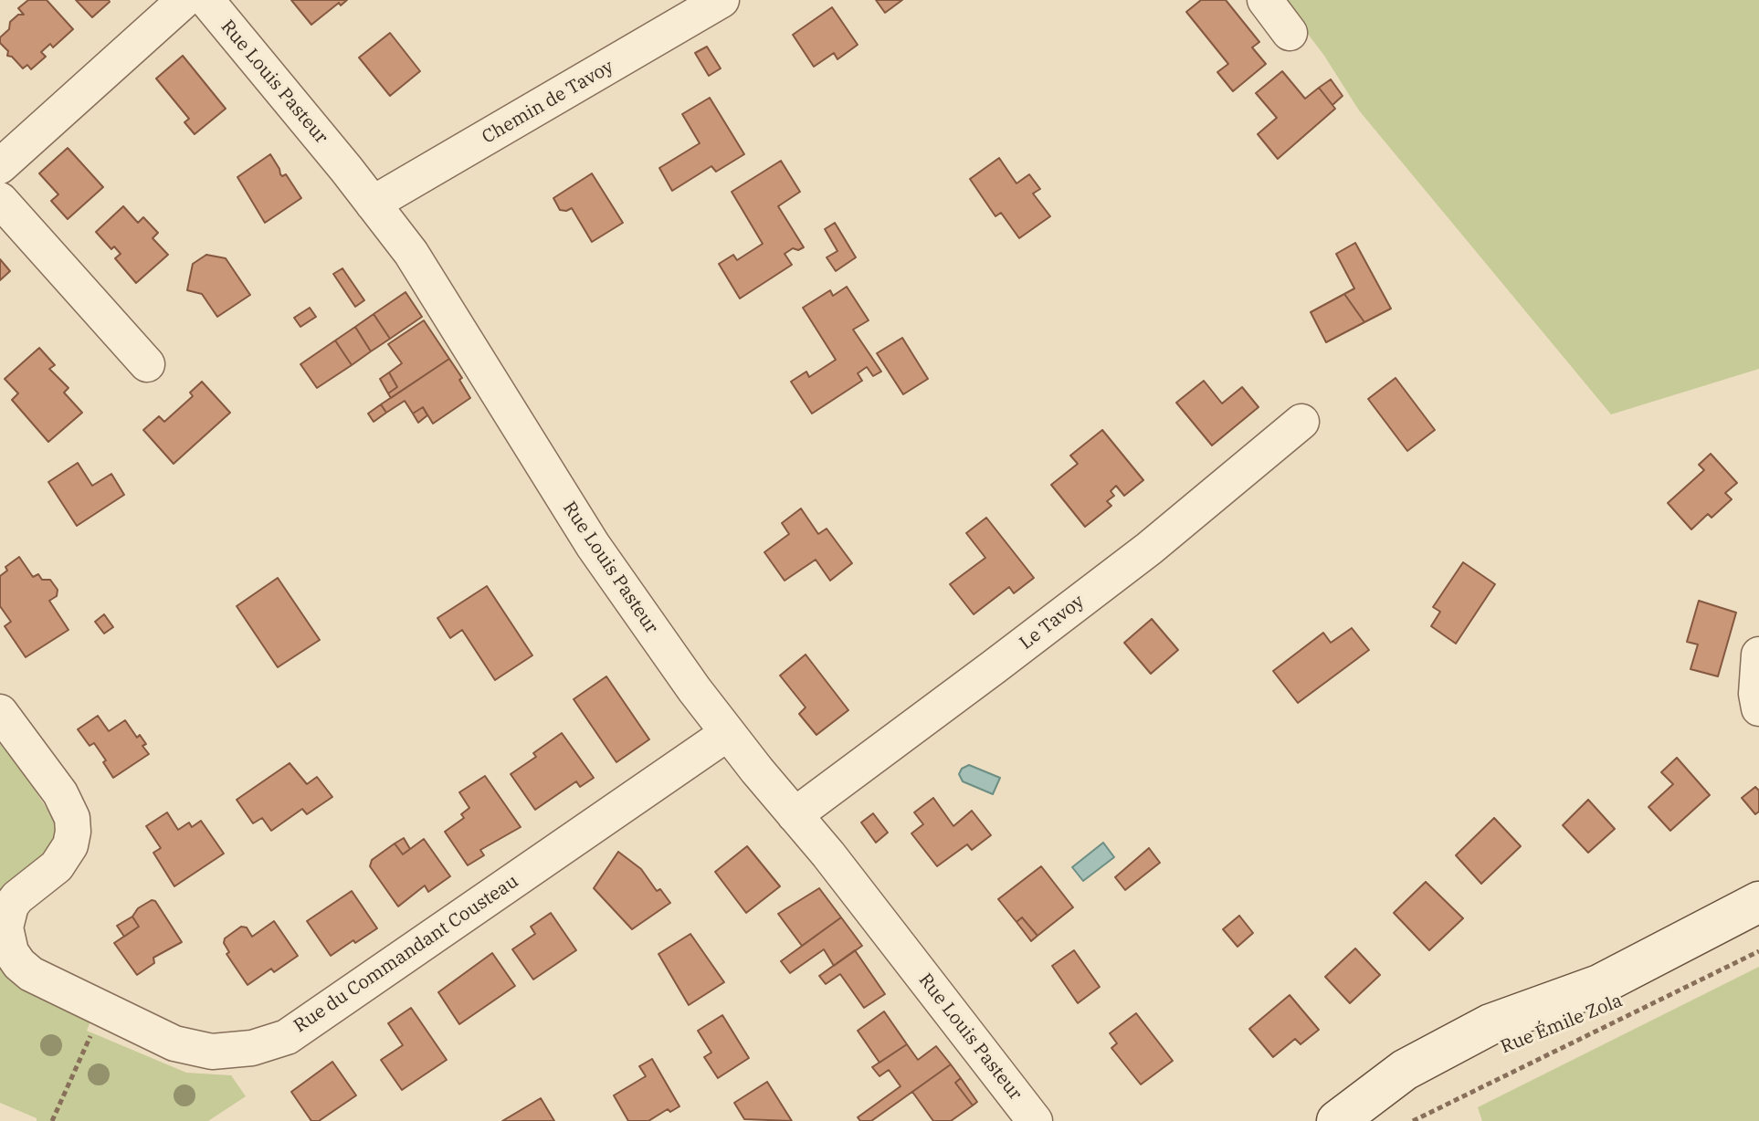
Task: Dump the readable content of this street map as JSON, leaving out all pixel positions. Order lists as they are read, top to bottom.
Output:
{
  "streets": {
    "main road": ["Rue Émile Zola"],
    "street": [
      "Rue Louis Pasteur",
      "Chemin de Tavoy",
      "Le Tavoy",
      "Rue du Commandant Cousteau"
    ]
  },
  "crossings": [
    ["Rue Louis Pasteur", "Chemin de Tavoy"],
    ["Rue Louis Pasteur", "Le Tavoy"],
    ["Rue Louis Pasteur", "Rue du Commandant Cousteau"]
  ]
}
